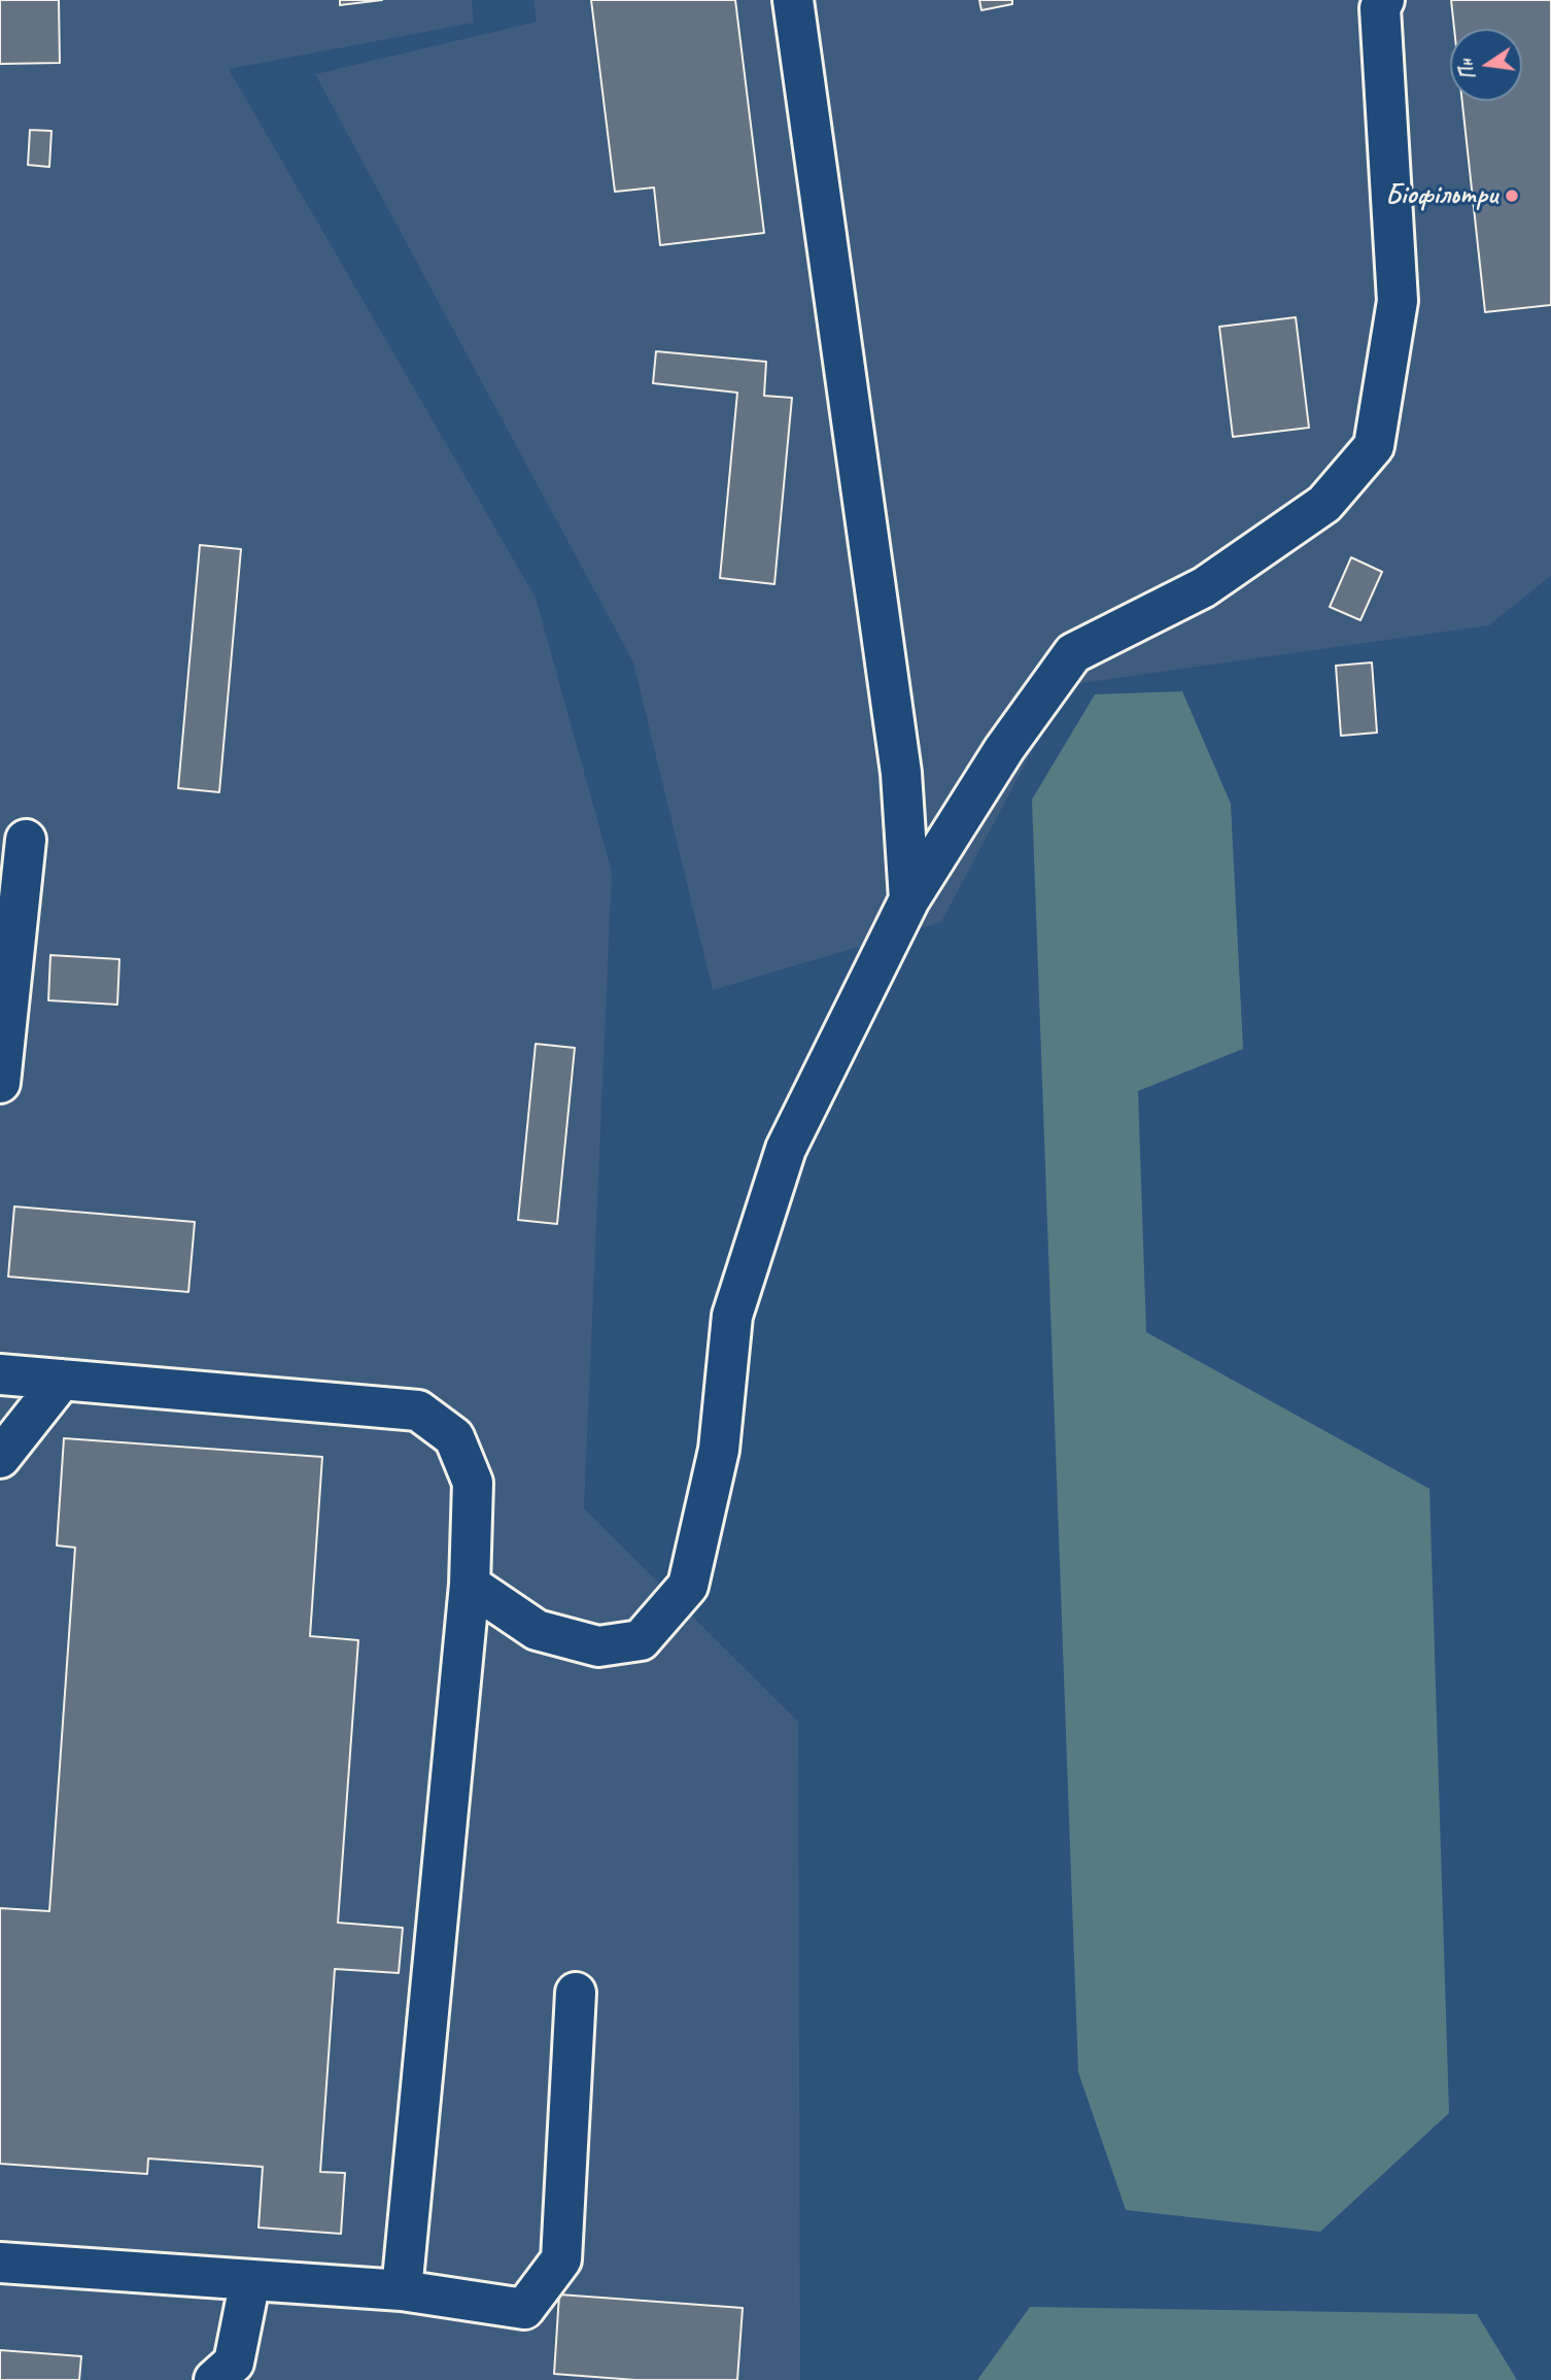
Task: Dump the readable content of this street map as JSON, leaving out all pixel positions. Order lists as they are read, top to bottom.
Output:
{
  "places": ["Біофільтри"],
  "north": "left"
}
